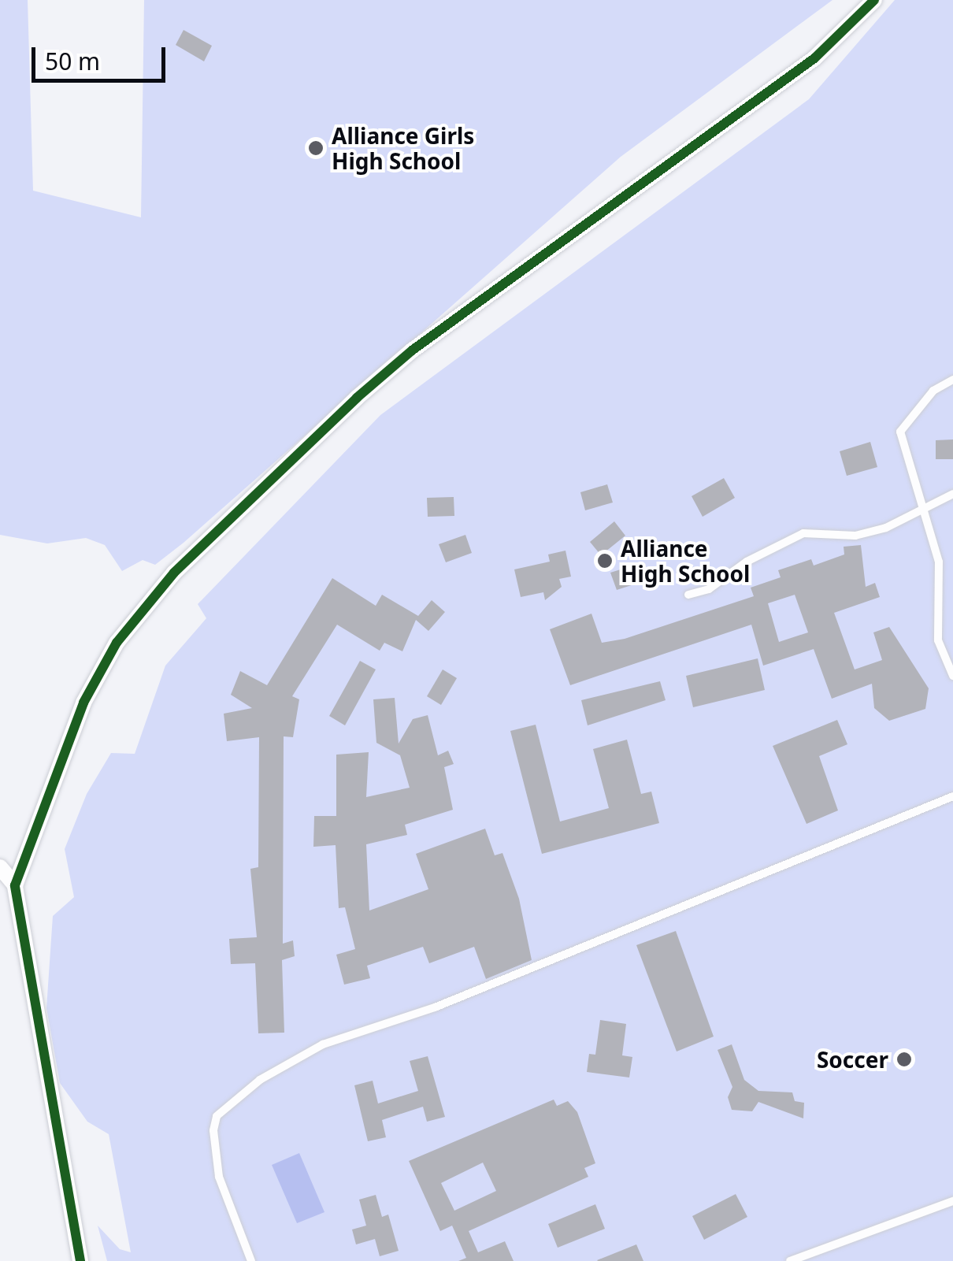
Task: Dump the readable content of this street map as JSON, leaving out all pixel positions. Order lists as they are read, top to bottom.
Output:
{
  "places": ["Alliance Girls High School", "Alliance High School", "Soccer"],
  "scale_bar": "50 m"
}
